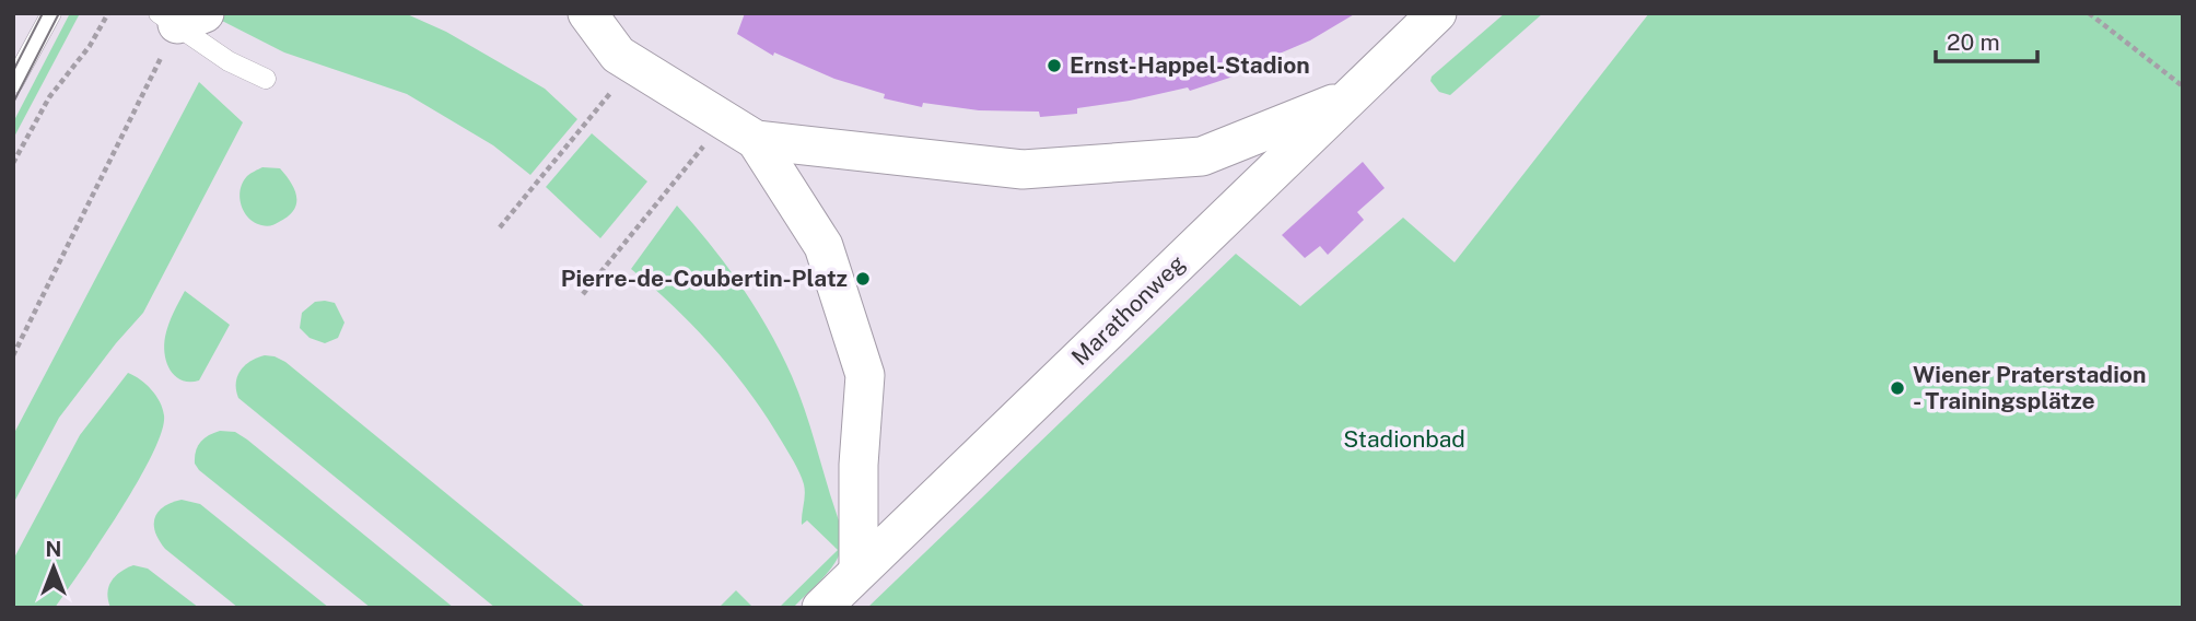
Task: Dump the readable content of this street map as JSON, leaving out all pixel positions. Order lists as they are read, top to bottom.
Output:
{
  "streets": {
    "street": ["Marathonweg"]
  },
  "parks": ["Stadionbad"],
  "places": ["Ernst-Happel-Stadion", "Pierre-de-Coubertin-Platz", "Wiener Praterstadion - Trainingsplätze"],
  "scale_bar": "20 m",
  "north": "top"
}
